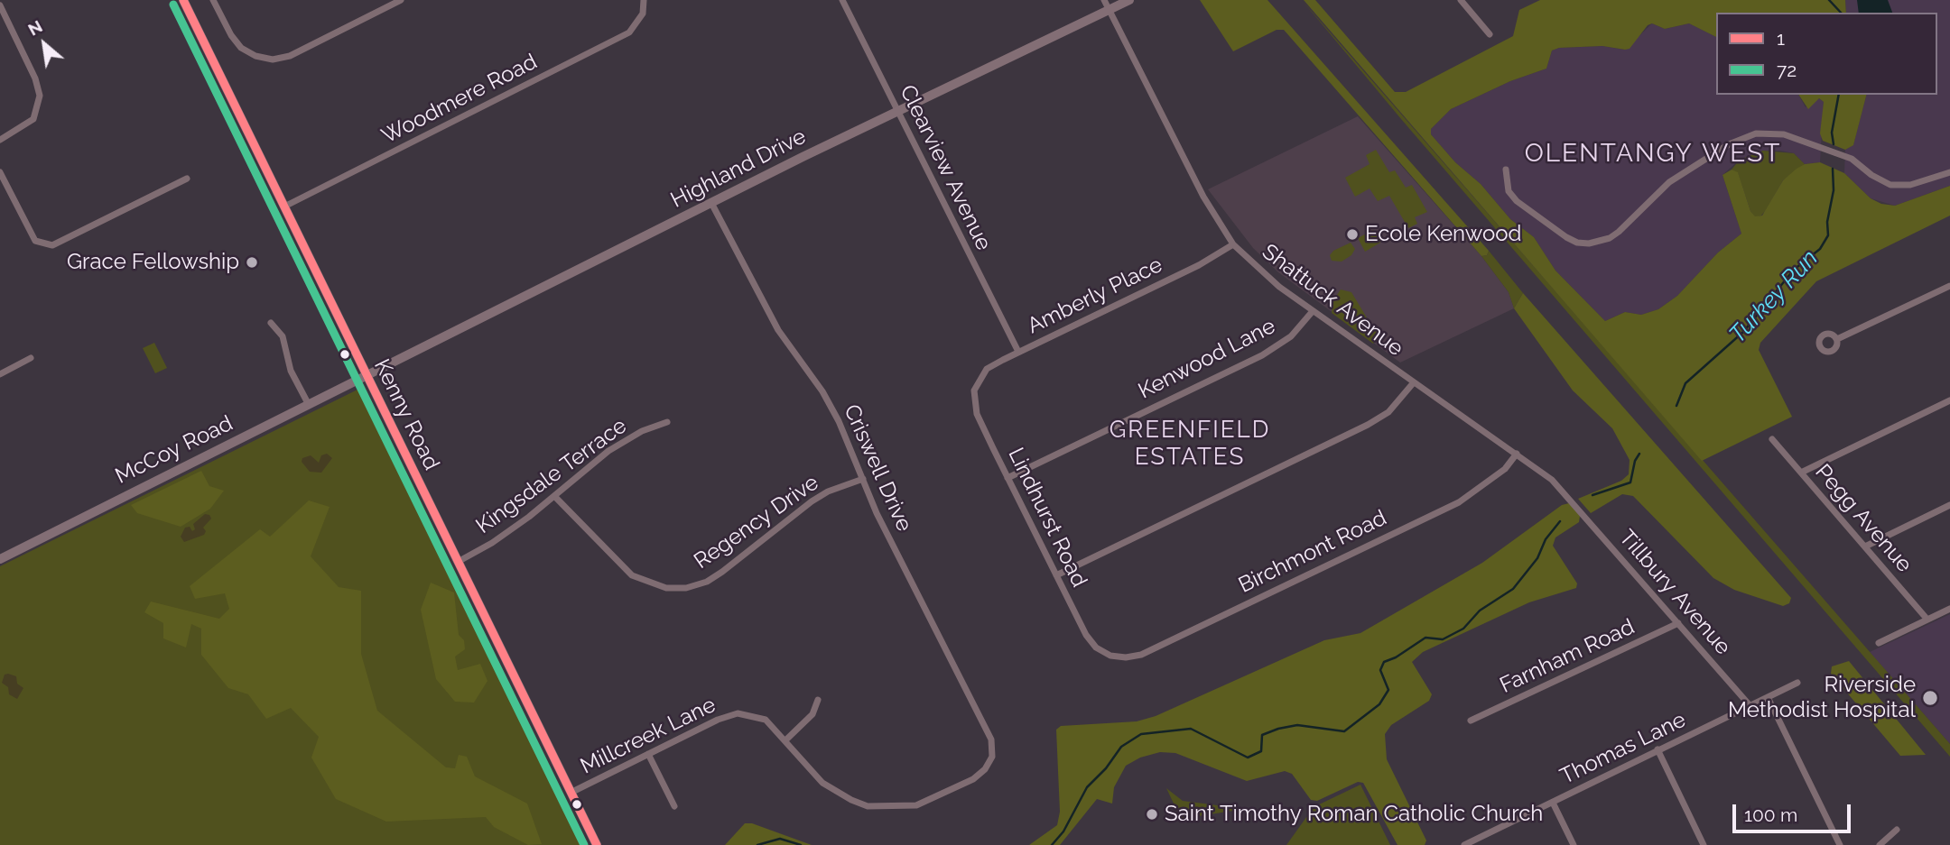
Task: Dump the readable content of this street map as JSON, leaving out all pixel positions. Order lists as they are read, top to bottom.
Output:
{
  "streets": {
    "main road": ["Kenny Road"],
    "street": [
      "Woodmere Road",
      "Clearview Avenue",
      "Highland Drive",
      "Amberly Place",
      "Shattuck Avenue",
      "Kenwood Lane",
      "McCoy Road",
      "Criswell Drive",
      "Kingsdale Terrace",
      "Lindhurst Road",
      "Pegg Avenue",
      "Regency Drive",
      "Birchmont Road",
      "Tillbury Avenue",
      "Farnham Road",
      "Millcreek Lane",
      "Thomas Lane"
    ]
  },
  "crossings": [
    ["Woodmere Road", "Kenny Road"],
    ["Clearview Avenue", "Highland Drive"],
    ["Clearview Avenue", "Amberly Place"],
    ["Highland Drive", "Shattuck Avenue"],
    ["Highland Drive", "Kenny Road"],
    ["Highland Drive", "McCoy Road"],
    ["Highland Drive", "Criswell Drive"],
    ["Amberly Place", "Shattuck Avenue"],
    ["Amberly Place", "Lindhurst Road"],
    ["Shattuck Avenue", "Kenwood Lane"],
    ["Shattuck Avenue", "Birchmont Road"],
    ["Shattuck Avenue", "Tillbury Avenue"],
    ["Kenwood Lane", "Lindhurst Road"],
    ["Kenny Road", "McCoy Road"],
    ["Kenny Road", "Kingsdale Terrace"],
    ["Kenny Road", "Millcreek Lane"],
    ["Criswell Drive", "Regency Drive"],
    ["Criswell Drive", "Millcreek Lane"],
    ["Kingsdale Terrace", "Regency Drive"],
    ["Lindhurst Road", "Birchmont Road"],
    ["Tillbury Avenue", "Farnham Road"],
    ["Tillbury Avenue", "Thomas Lane"]
  ],
  "districts": ["OLENTANGY WEST", "GREENFIELD ESTATES"],
  "water": ["Turkey Run"],
  "places": [
    "Ecole Kenwood",
    "Grace Fellowship",
    "Riverside Methodist Hospital",
    "Saint Timothy Roman Catholic Church"
  ],
  "lines": ["transit line 1", "transit line 72"],
  "legend": ["1", "72"],
  "scale_bar": "100 m",
  "north": "top left"
}
